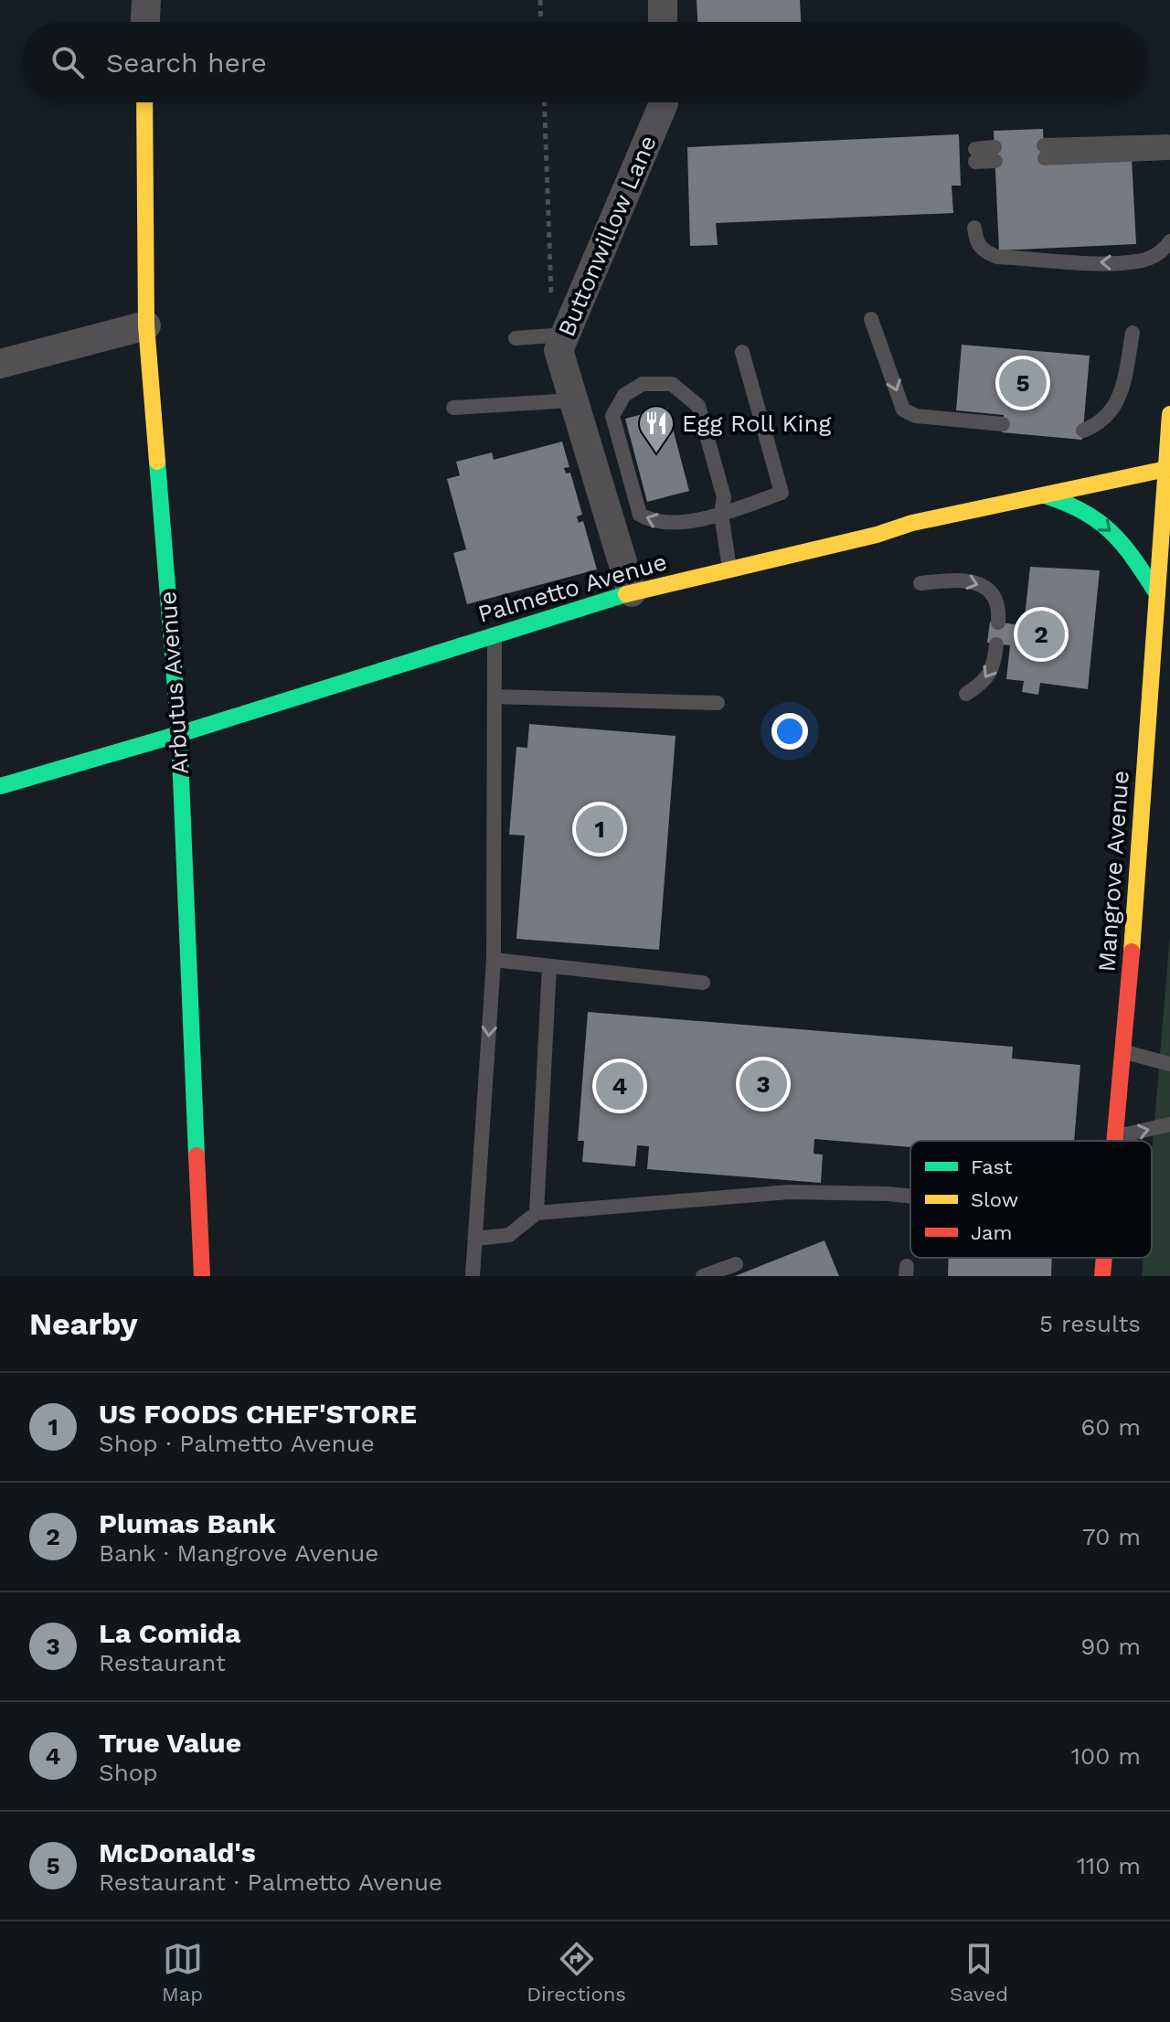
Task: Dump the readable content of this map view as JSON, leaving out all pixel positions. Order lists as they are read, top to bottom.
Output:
{
  "streets": {
    "street": [
      "Buttonwillow Lane",
      "Palmetto Avenue",
      "Arbutus Avenue",
      "Mangrove Avenue"
    ]
  },
  "crossings": [
    ["Buttonwillow Lane", "Palmetto Avenue"],
    ["Palmetto Avenue", "Arbutus Avenue"],
    ["Palmetto Avenue", "Mangrove Avenue"]
  ],
  "places": {
    "restaurant": ["Egg Roll King"]
  },
  "legend": ["Fast", "Slow", "Jam"],
  "page": {
    "search": "Search here",
    "pins": [
      "5",
      "2",
      "1",
      "3",
      "4"
    ],
    "heading": ["Nearby", "5 results"],
    "list": [
      {
        "mark": "1",
        "name": "US FOODS CHEF'STORE",
        "note": "Shop · Palmetto Avenue",
        "value": "60 m"
      },
      {
        "mark": "2",
        "name": "Plumas Bank",
        "note": "Bank · Mangrove Avenue",
        "value": "70 m"
      },
      {
        "mark": "3",
        "name": "La Comida",
        "note": "Restaurant",
        "value": "90 m"
      },
      {
        "mark": "4",
        "name": "True Value",
        "note": "Shop",
        "value": "100 m"
      },
      {
        "mark": "5",
        "name": "McDonald's",
        "note": "Restaurant · Palmetto Avenue",
        "value": "110 m"
      }
    ],
    "nav": ["Map", "Directions", "Saved"]
  }
}
